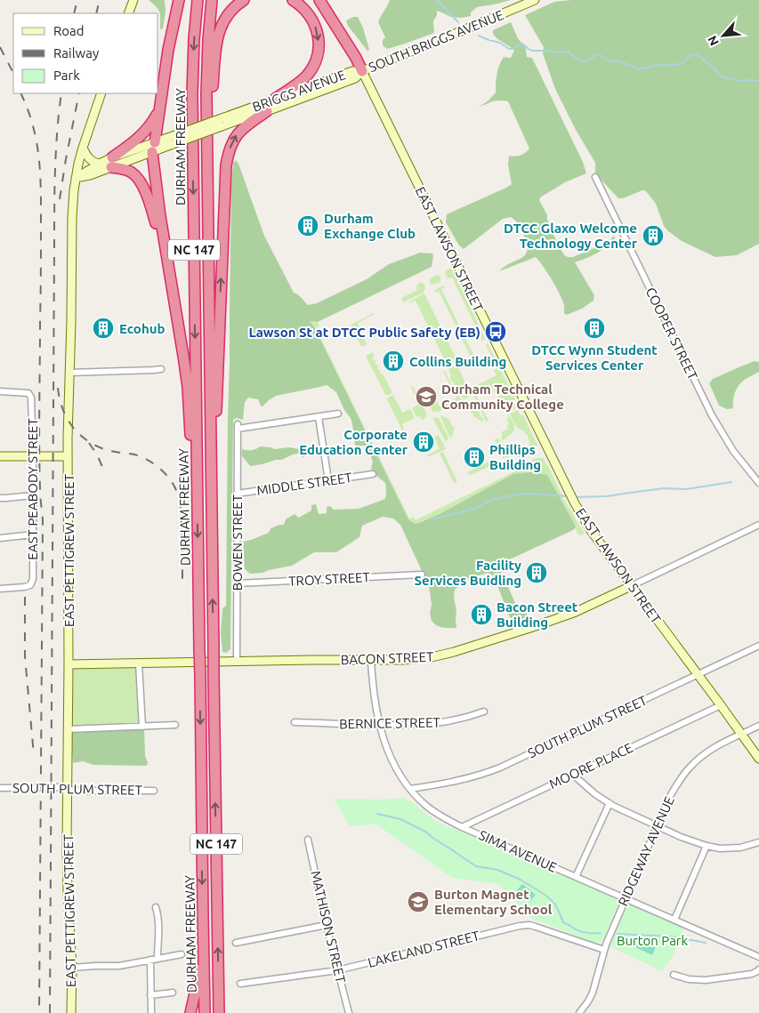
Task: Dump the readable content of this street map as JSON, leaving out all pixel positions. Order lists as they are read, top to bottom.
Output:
{
  "streets": {
    "highway": ["DURHAM FREEWAY", "NC 147"],
    "street": [
      "SOUTH BRIGGS AVENUE",
      "BRIGGS AVENUE",
      "EAST LAWSON STREET",
      "COOPER STREET",
      "MIDDLE STREET",
      "EAST PEABODY STREET",
      "BOWEN STREET",
      "EAST PETTIGREW STREET",
      "TROY STREET",
      "BACON STREET",
      "BERNICE STREET",
      "SOUTH PLUM STREET",
      "MOORE PLACE",
      "SIMA AVENUE",
      "RIDGEWAY AVENUE",
      "MATHISON STREET",
      "LAKELAND STREET"
    ]
  },
  "crossings": [
    ["SOUTH BRIGGS AVENUE", "BRIGGS AVENUE"],
    ["SOUTH BRIGGS AVENUE", "EAST LAWSON STREET"],
    ["BRIGGS AVENUE", "EAST LAWSON STREET"],
    ["BRIGGS AVENUE", "EAST PETTIGREW STREET"],
    ["EAST LAWSON STREET", "BACON STREET"],
    ["EAST LAWSON STREET", "SOUTH PLUM STREET"],
    ["EAST LAWSON STREET", "MOORE PLACE"],
    ["EAST LAWSON STREET", "RIDGEWAY AVENUE"],
    ["MIDDLE STREET", "BOWEN STREET"],
    ["BOWEN STREET", "TROY STREET"],
    ["BOWEN STREET", "BACON STREET"],
    ["EAST PETTIGREW STREET", "BACON STREET"],
    ["EAST PETTIGREW STREET", "SOUTH PLUM STREET"],
    ["BACON STREET", "SIMA AVENUE"],
    ["BERNICE STREET", "SIMA AVENUE"],
    ["SOUTH PLUM STREET", "SIMA AVENUE"],
    ["MOORE PLACE", "SIMA AVENUE"],
    ["SIMA AVENUE", "RIDGEWAY AVENUE"],
    ["RIDGEWAY AVENUE", "LAKELAND STREET"],
    ["MATHISON STREET", "LAKELAND STREET"]
  ],
  "parks": ["Burton Park"],
  "places": {
    "building": [
      "Durham Exchange Club",
      "DTCC Glaxo Welcome Technology Center",
      "Ecohub",
      "DTCC Wynn Student Services Center",
      "Collins Building",
      "Corporate Education Center",
      "Phillips Building",
      "Facility Services Buidling",
      "Bacon Street Building"
    ],
    "bus stop": ["Lawson St at DTCC Public Safety (EB)"],
    "school or university": ["Durham Technical Community College", "Burton Magnet Elementary School"]
  },
  "legend": ["Road", "Railway", "Park"],
  "north": "bottom left"
}
